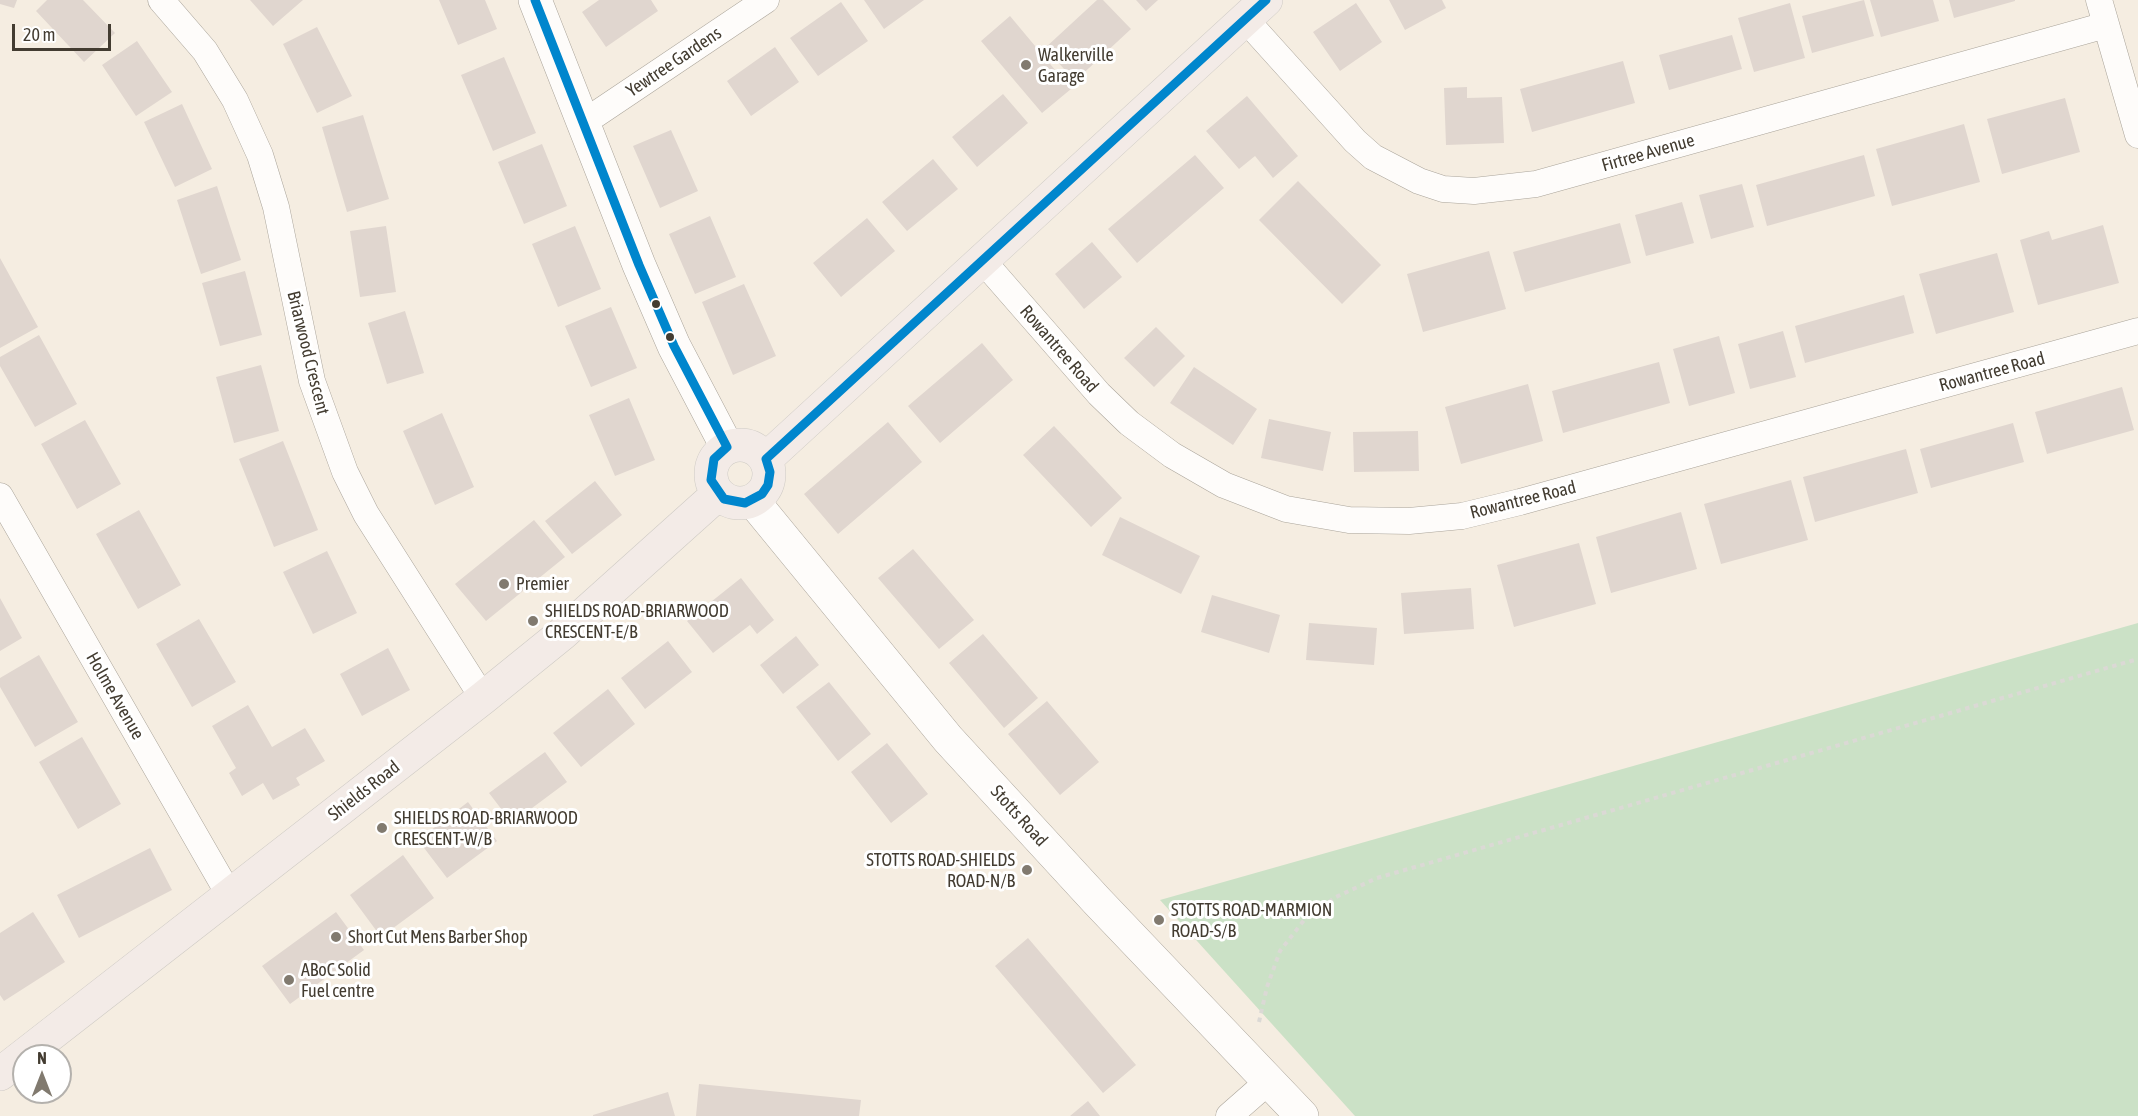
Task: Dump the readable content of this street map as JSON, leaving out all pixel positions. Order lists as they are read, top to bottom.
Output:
{
  "streets": {
    "main road": ["Shields Road"],
    "street": [
      "Yewtree Gardens",
      "Firtree Avenue",
      "Rowantree Road",
      "Briarwood Crescent",
      "Holme Avenue",
      "Stotts Road"
    ]
  },
  "crossings": [
    ["Briarwood Crescent", "Shields Road"],
    ["Holme Avenue", "Shields Road"],
    ["Shields Road", "Stotts Road"]
  ],
  "places": [
    "Walkerville Garage",
    "Premier",
    "SHIELDS ROAD-BRIARWOOD CRESCENT-E/B",
    "SHIELDS ROAD-BRIARWOOD CRESCENT-W/B",
    "STOTTS ROAD-SHIELDS ROAD-N/B",
    "STOTTS ROAD-MARMION ROAD-S/B",
    "Short Cut Mens Barber Shop",
    "ABoC Solid Fuel centre"
  ],
  "scale_bar": "20 m",
  "north": "top"
}
